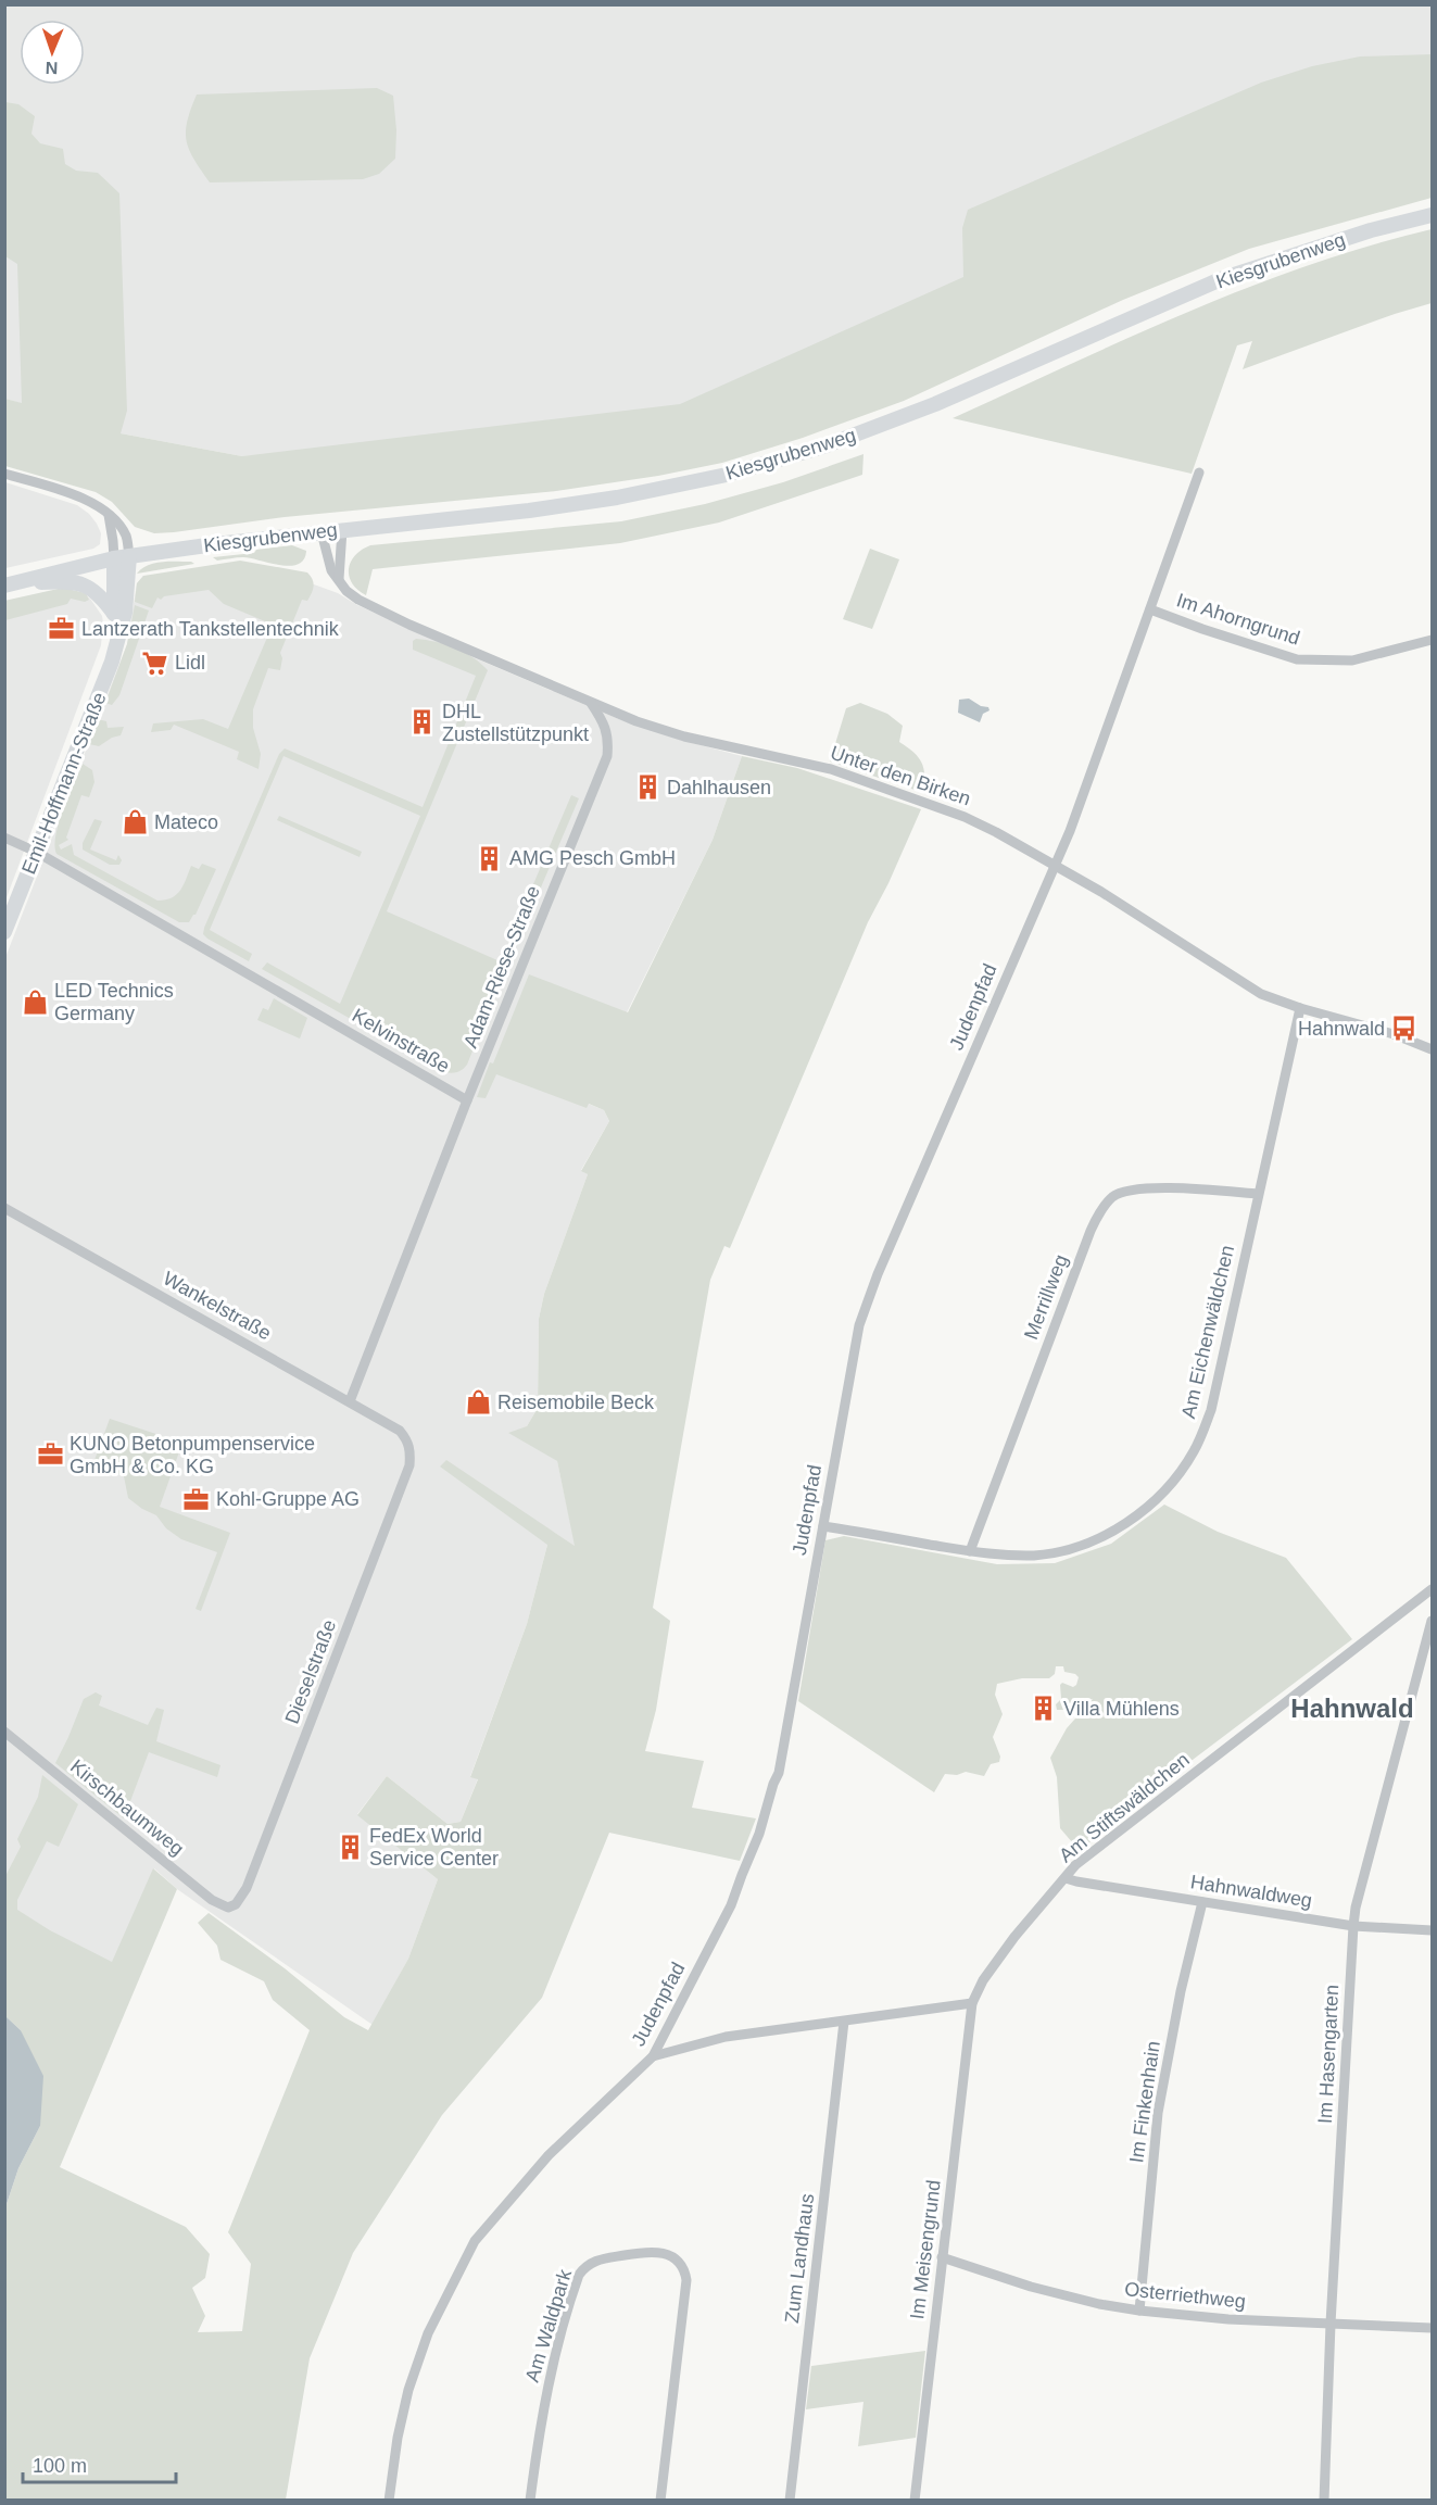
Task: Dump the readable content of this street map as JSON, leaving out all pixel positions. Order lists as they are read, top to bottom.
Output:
{
  "streets": {
    "main road": ["Kiesgrubenweg", "Emil-Hoffmann-Straße"],
    "street": [
      "Im Ahorngrund",
      "Unter den Birken",
      "Adam-Riese-Straße",
      "Judenpfad",
      "Kelvinstraße",
      "Merrillweg",
      "Wankelstraße",
      "Am Eichenwäldchen",
      "Dieselstraße",
      "Kirschbaumweg",
      "Am Stiftswäldchen",
      "Hahnwaldweg",
      "Im Hasengarten",
      "Im Finkenhain",
      "Im Meisengrund",
      "Zum Landhaus",
      "Osterriethweg",
      "Am Waldpark"
    ]
  },
  "crossings": [
    ["Kiesgrubenweg", "Unter den Birken"],
    ["Kiesgrubenweg", "Emil-Hoffmann-Straße"],
    ["Im Ahorngrund", "Judenpfad"],
    ["Unter den Birken", "Adam-Riese-Straße"],
    ["Unter den Birken", "Judenpfad"],
    ["Unter den Birken", "Am Eichenwäldchen"],
    ["Emil-Hoffmann-Straße", "Kelvinstraße"],
    ["Adam-Riese-Straße", "Kelvinstraße"],
    ["Judenpfad", "Am Eichenwäldchen"],
    ["Merrillweg", "Am Eichenwäldchen"],
    ["Wankelstraße", "Dieselstraße"],
    ["Dieselstraße", "Kirschbaumweg"],
    ["Am Stiftswäldchen", "Hahnwaldweg"],
    ["Am Stiftswäldchen", "Im Meisengrund"],
    ["Hahnwaldweg", "Im Hasengarten"],
    ["Hahnwaldweg", "Im Finkenhain"],
    ["Im Hasengarten", "Osterriethweg"],
    ["Im Finkenhain", "Osterriethweg"],
    ["Im Meisengrund", "Osterriethweg"]
  ],
  "districts": ["Hahnwald"],
  "places": {
    "office": ["Lantzerath Tankstellentechnik", "KUNO Betonpumpenservice GmbH & Co. KG", "Kohl-Gruppe AG"],
    "supermarket": ["Lidl"],
    "building": [
      "DHL Zustellstützpunkt",
      "Dahlhausen",
      "AMG Pesch GmbH",
      "Villa Mühlens",
      "FedEx World Service Center"
    ],
    "shop": ["Mateco", "LED Technics Germany", "Reisemobile Beck"],
    "bus stop": ["Hahnwald"]
  },
  "scale_bar": "100 m",
  "north": "bottom"
}
